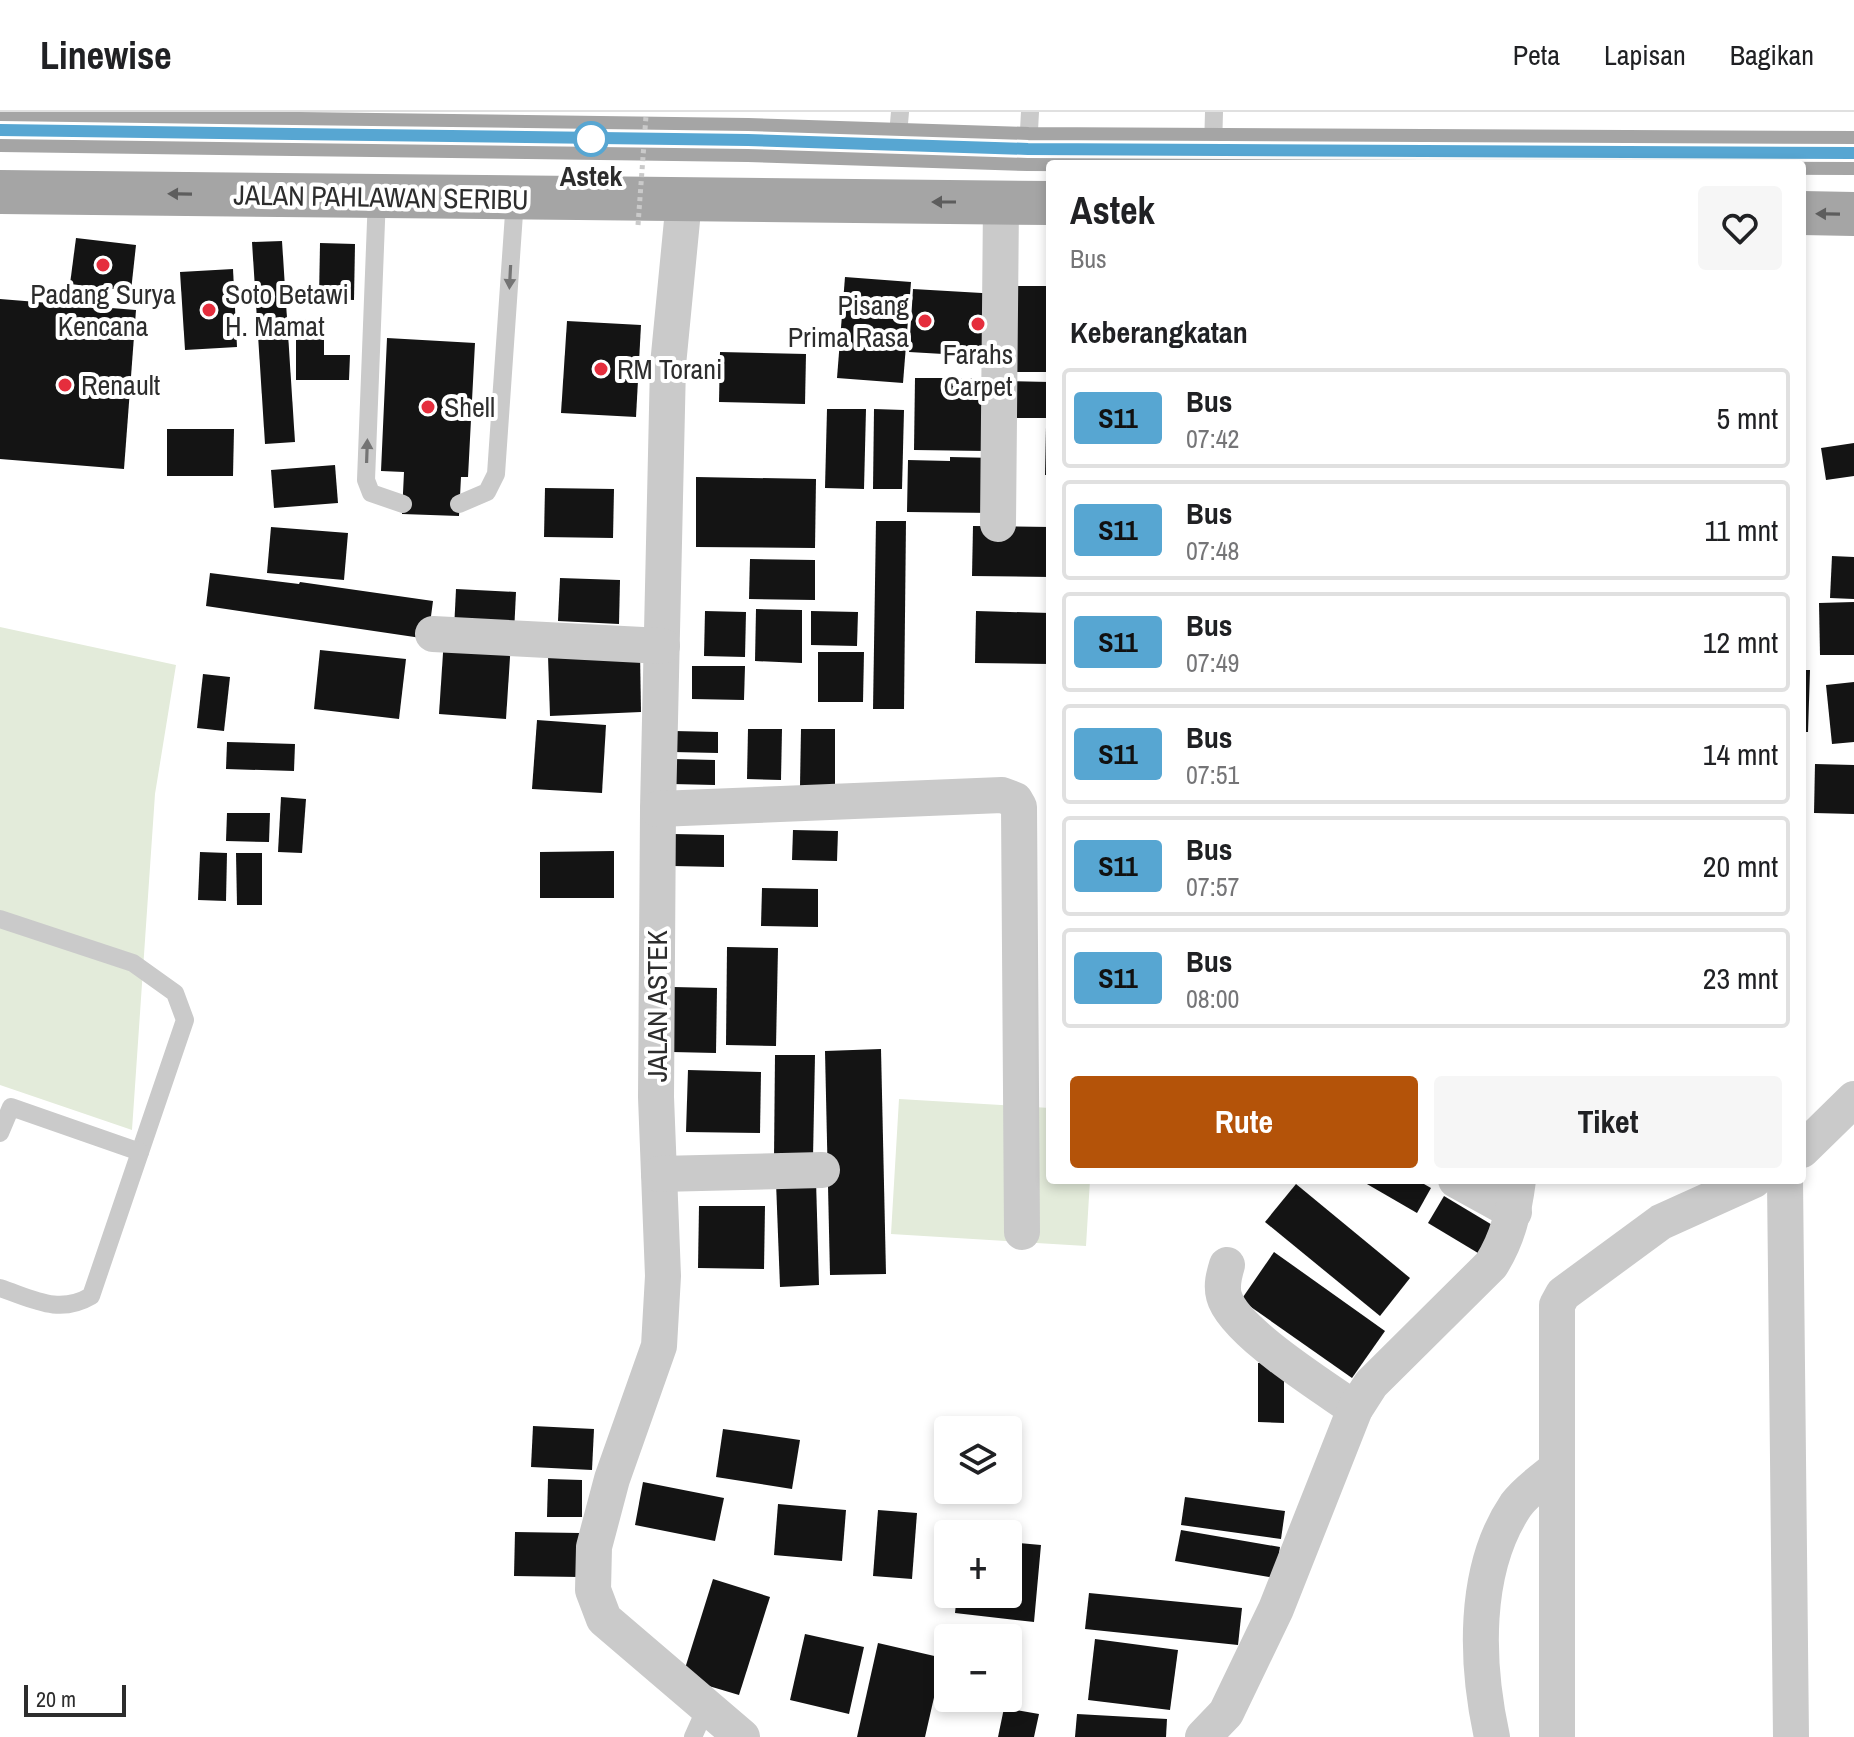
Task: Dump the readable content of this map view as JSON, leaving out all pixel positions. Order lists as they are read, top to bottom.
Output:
{
  "streets": {
    "main road": ["JALAN PAHLAWAN SERIBU"],
    "street": ["JALAN ASTEK"]
  },
  "crossings": [
    ["JALAN PAHLAWAN SERIBU", "JALAN ASTEK"]
  ],
  "places": [
    "Astek",
    "Padang Surya Kencana",
    "Soto Betawi H. Mamat",
    "Pisang Prima Rasa",
    "Farahs Carpet",
    "RM Torani",
    "Renault",
    "Shell"
  ],
  "lines": ["bus line S11"],
  "scale_bar": "20 m",
  "page": {
    "header": "Linewise",
    "nav": ["Peta", "Lapisan", "Bagikan"],
    "heading": [
      ["Astek", "Bus"],
      "Keberangkatan"
    ],
    "list": [
      {
        "mark": "S11",
        "name": "Bus",
        "note": "07:42",
        "value": "5 mnt"
      },
      {
        "mark": "S11",
        "name": "Bus",
        "note": "07:48",
        "value": "11 mnt"
      },
      {
        "mark": "S11",
        "name": "Bus",
        "note": "07:49",
        "value": "12 mnt"
      },
      {
        "mark": "S11",
        "name": "Bus",
        "note": "07:51",
        "value": "14 mnt"
      },
      {
        "mark": "S11",
        "name": "Bus",
        "note": "07:57",
        "value": "20 mnt"
      },
      {
        "mark": "S11",
        "name": "Bus",
        "note": "08:00",
        "value": "23 mnt"
      }
    ],
    "buttons": ["Rute", "Tiket"],
    "map_buttons": ["+", "−"],
    "scale": "20 m"
  }
}
